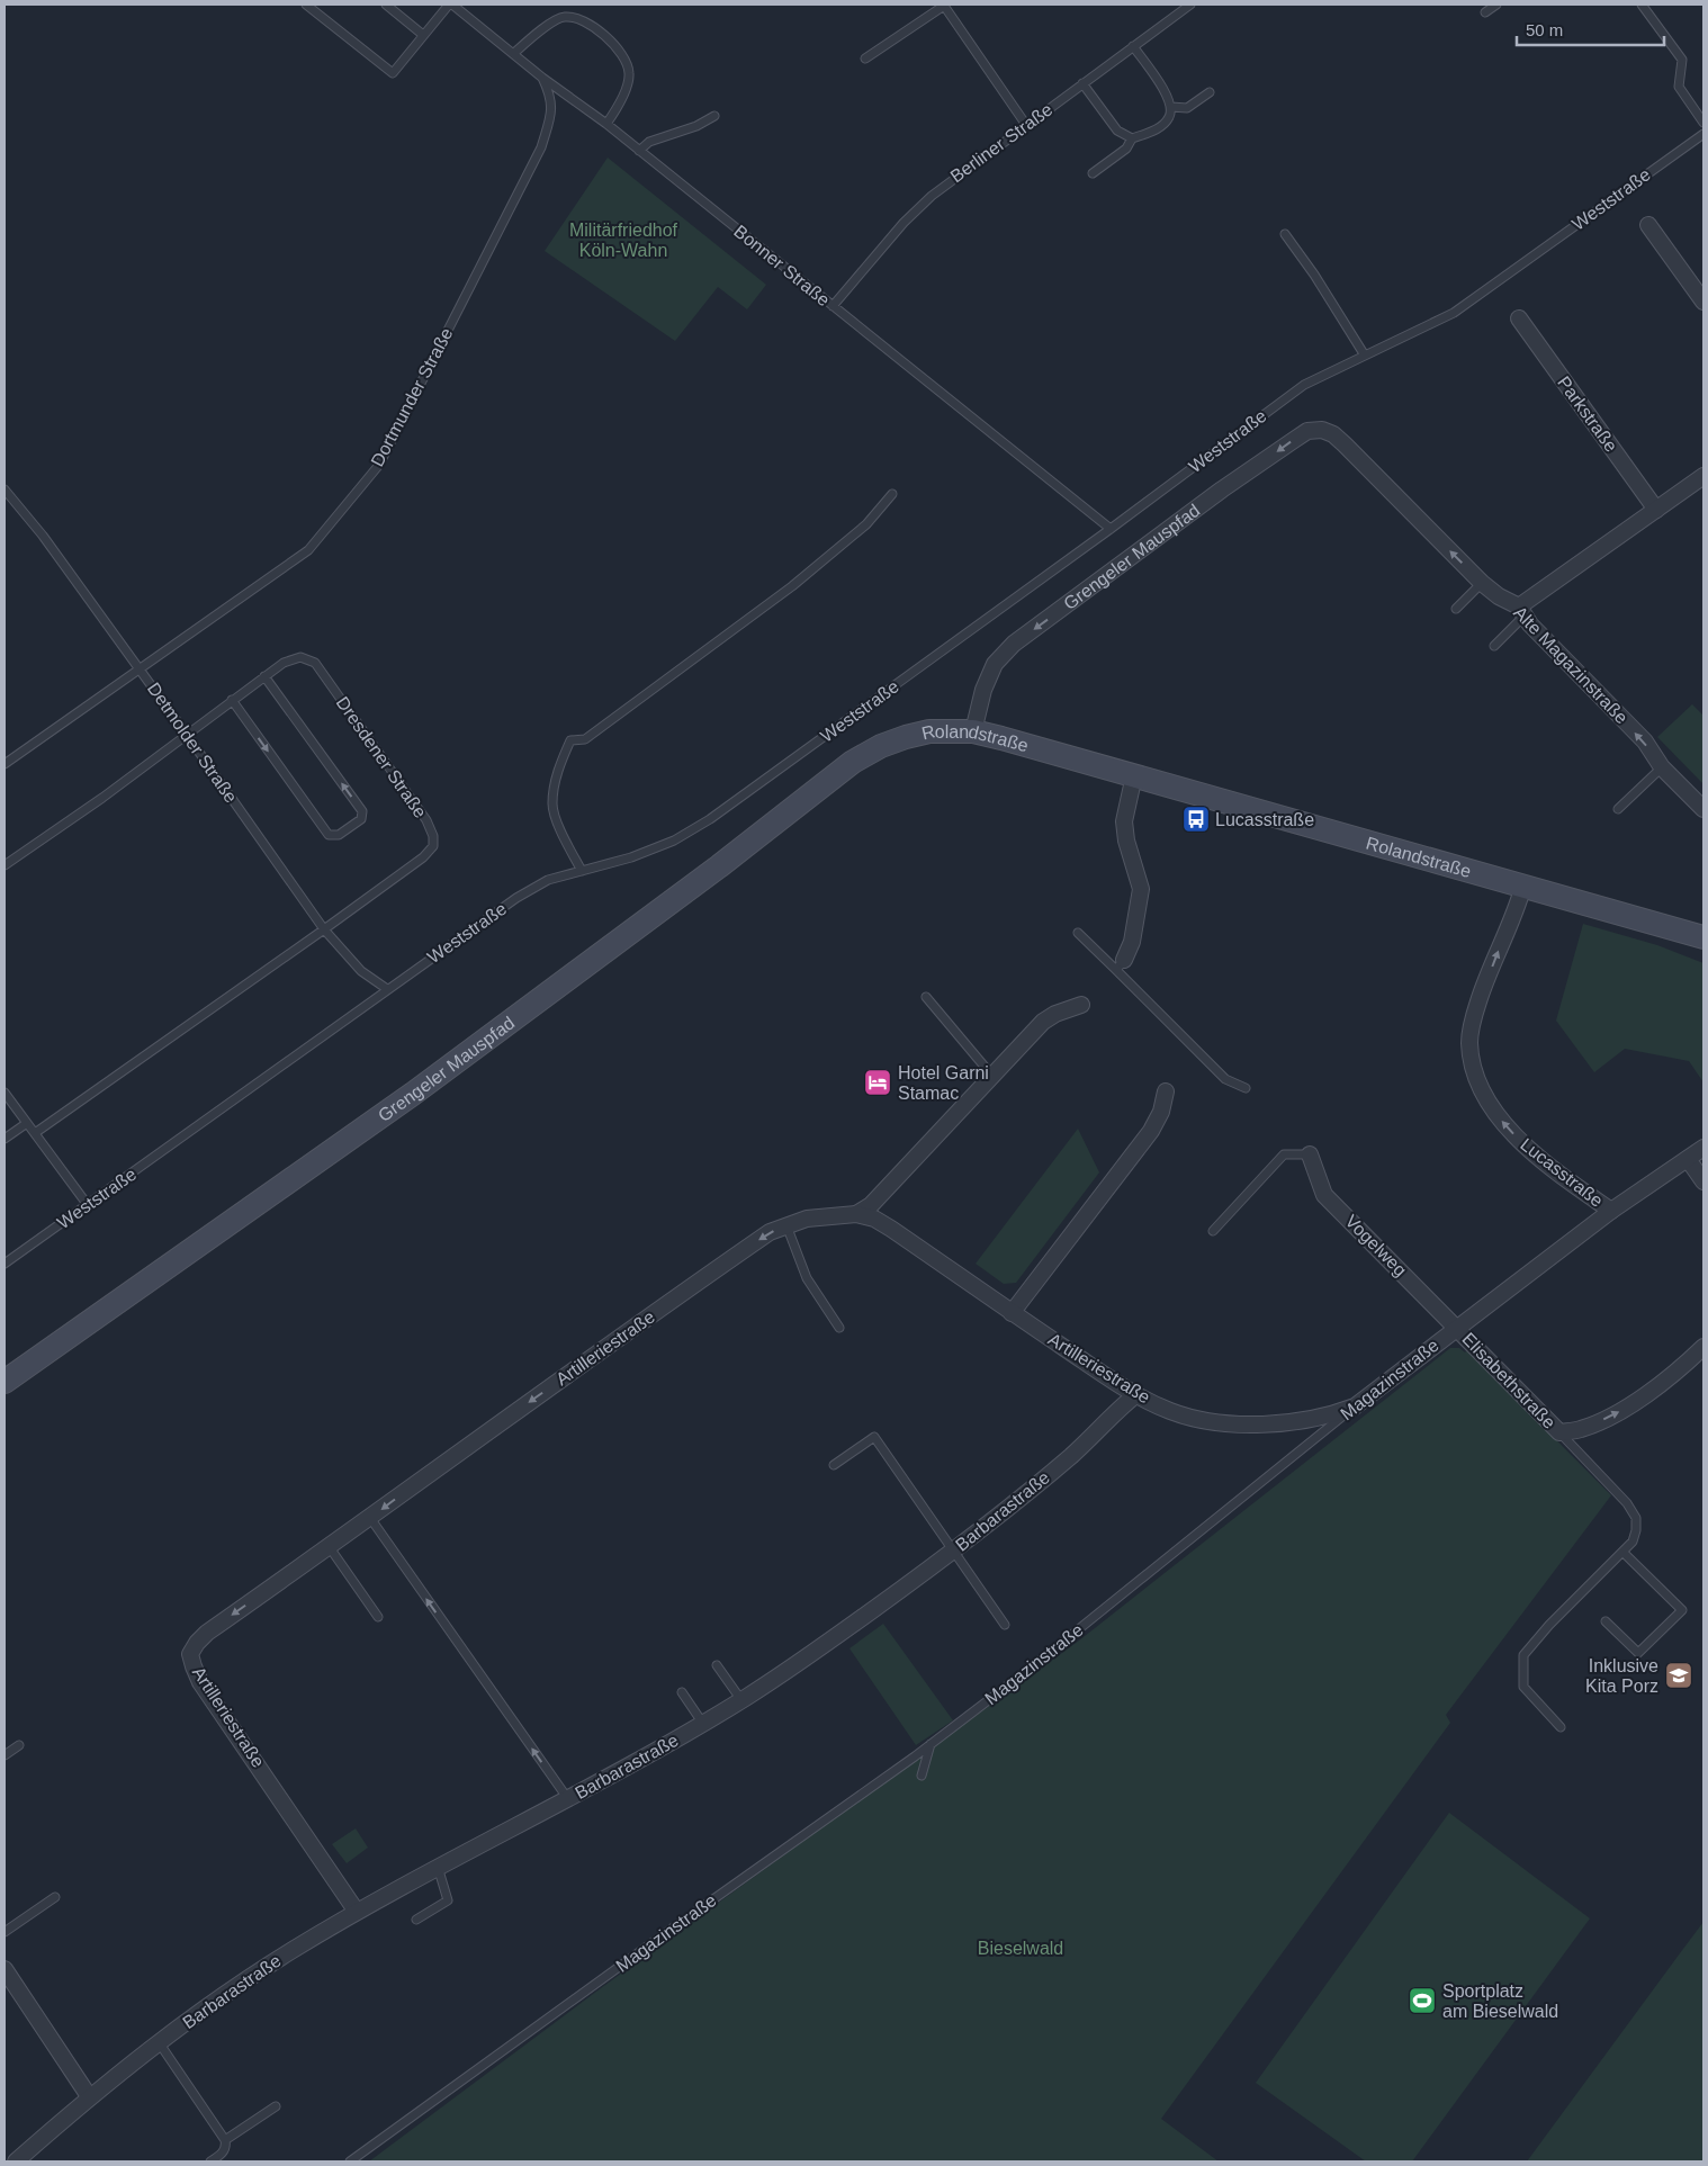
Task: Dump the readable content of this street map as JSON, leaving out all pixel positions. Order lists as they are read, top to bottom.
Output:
{
  "streets": {
    "main road": ["Grengeler Mauspfad", "Rolandstraße"],
    "street": [
      "Parkstraße",
      "Alte Magazinstraße",
      "Lucasstraße",
      "Vogelweg",
      "Artilleriestraße",
      "Magazinstraße",
      "Elisabethstraße",
      "Barbarastraße"
    ],
    "lane": [
      "Berliner Straße",
      "Weststraße",
      "Bonner Straße",
      "Dortmunder Straße",
      "Detmolder Straße",
      "Dresdener Straße"
    ]
  },
  "crossings": [
    ["Berliner Straße", "Bonner Straße"],
    ["Weststraße", "Bonner Straße"],
    ["Weststraße", "Detmolder Straße"],
    ["Bonner Straße", "Dortmunder Straße"],
    ["Dortmunder Straße", "Detmolder Straße"],
    ["Grengeler Mauspfad", "Alte Magazinstraße"],
    ["Grengeler Mauspfad", "Rolandstraße"],
    ["Rolandstraße", "Lucasstraße"],
    ["Detmolder Straße", "Dresdener Straße"],
    ["Lucasstraße", "Magazinstraße"],
    ["Vogelweg", "Magazinstraße"],
    ["Vogelweg", "Elisabethstraße"],
    ["Artilleriestraße", "Magazinstraße"],
    ["Artilleriestraße", "Barbarastraße"],
    ["Magazinstraße", "Elisabethstraße"]
  ],
  "one_way": ["Alte Magazinstraße", "Lucasstraße", "Elisabethstraße"],
  "parks": ["Militärfriedhof Köln-Wahn", "Bieselwald"],
  "places": {
    "bus stop": ["Lucasstraße"],
    "hotel": ["Hotel Garni Stamac"],
    "school or university": ["Inklusive Kita Porz"],
    "sports": ["Sportplatz am Bieselwald"]
  },
  "scale_bar": "50 m"
}
